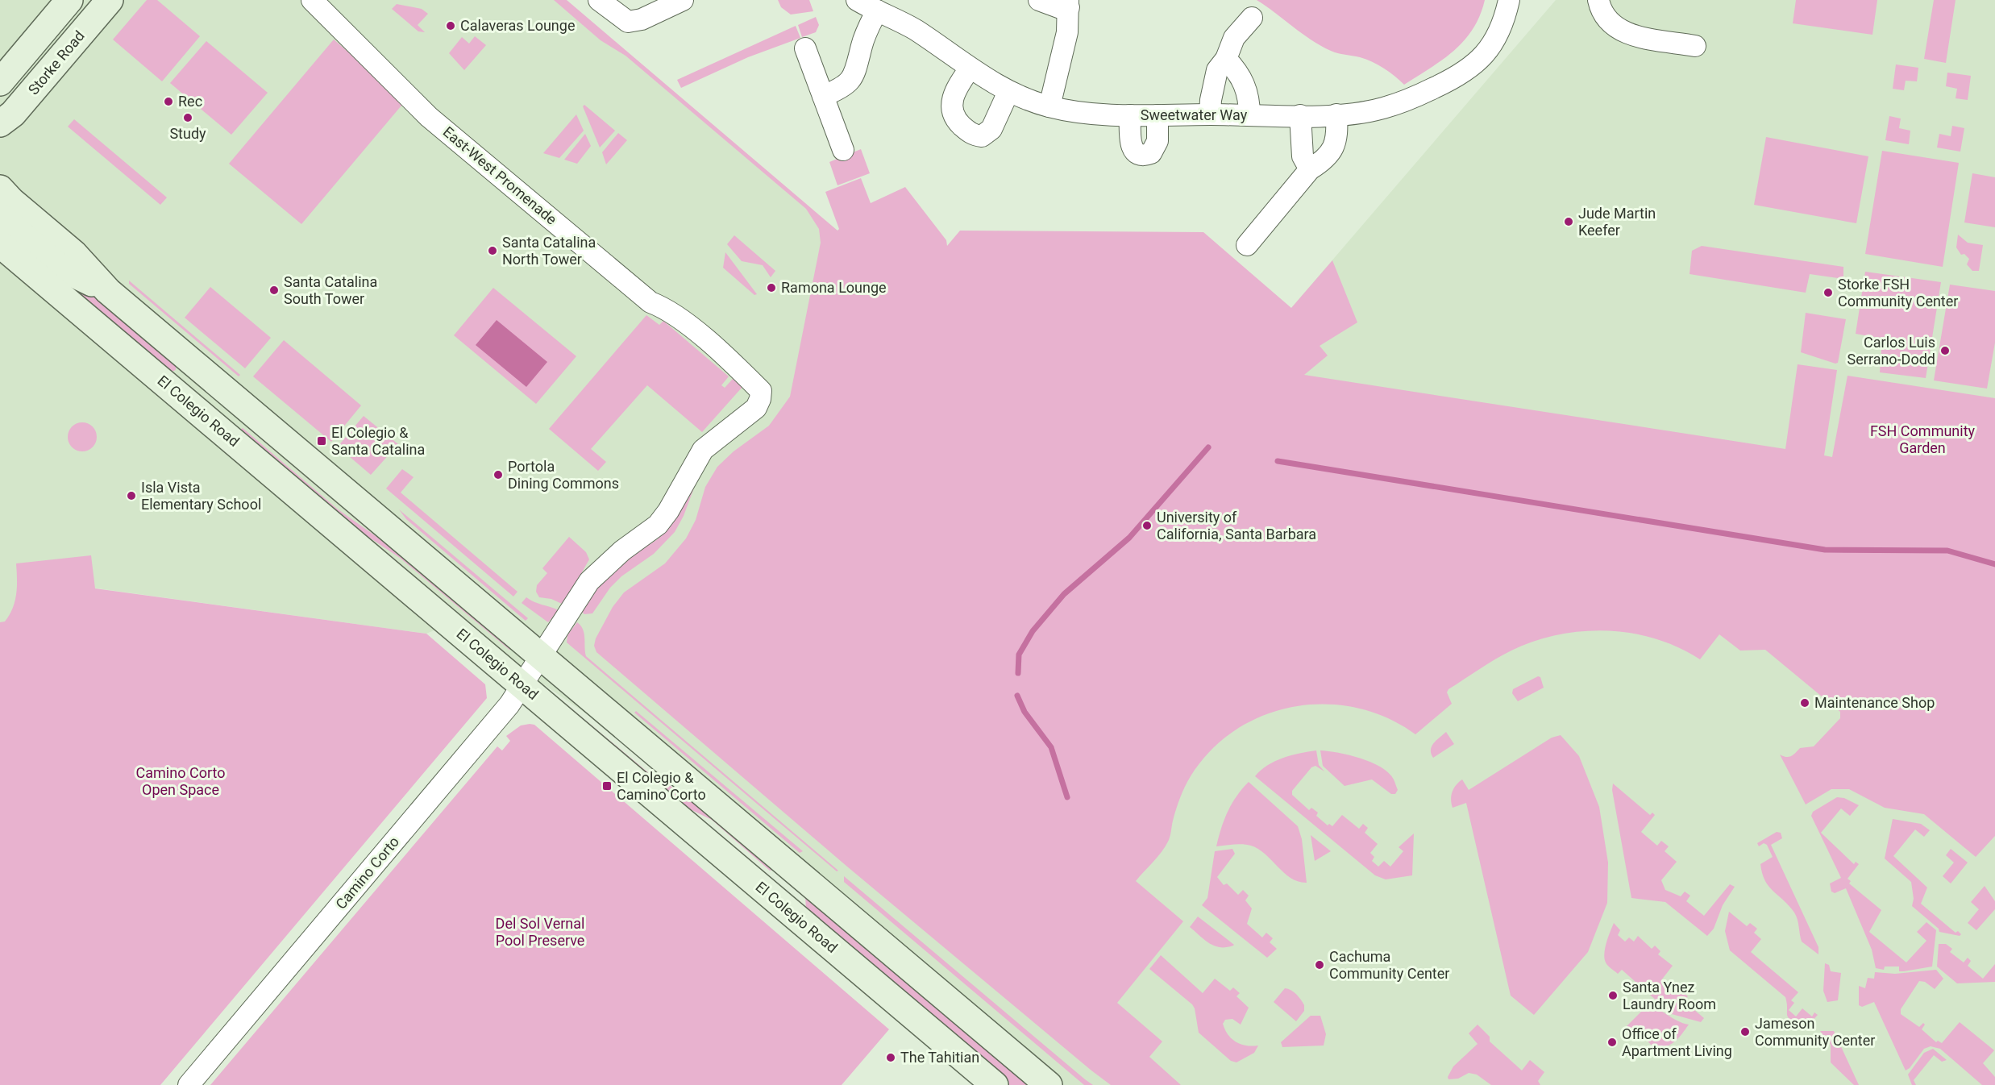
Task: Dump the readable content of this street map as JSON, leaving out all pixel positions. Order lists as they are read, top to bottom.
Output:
{
  "streets": {
    "main road": ["Storke Road", "El Colegio Road"],
    "street": ["Sweetwater Way", "East-West Promenade", "Camino Corto"]
  },
  "crossings": [
    ["East-West Promenade", "Camino Corto"],
    ["El Colegio Road", "Camino Corto"]
  ],
  "parks": ["FSH Community Garden", "Camino Corto Open Space", "Del Sol Vernal Pool Preserve"],
  "places": {
    "other": [
      "Calaveras Lounge",
      "Rec",
      "Study",
      "Jude Martin Keefer",
      "Santa Catalina North Tower",
      "Ramona Lounge",
      "Santa Catalina South Tower",
      "Storke FSH Community Center",
      "Carlos Luis Serrano-Dodd",
      "Portola Dining Commons",
      "Isla Vista Elementary School",
      "University of California, Santa Barbara",
      "Maintenance Shop",
      "Cachuma Community Center",
      "Santa Ynez Laundry Room",
      "Jameson Community Center",
      "Office of Apartment Living",
      "The Tahitian"
    ],
    "transit": ["El Colegio & Santa Catalina", "El Colegio & Camino Corto"]
  }
}
